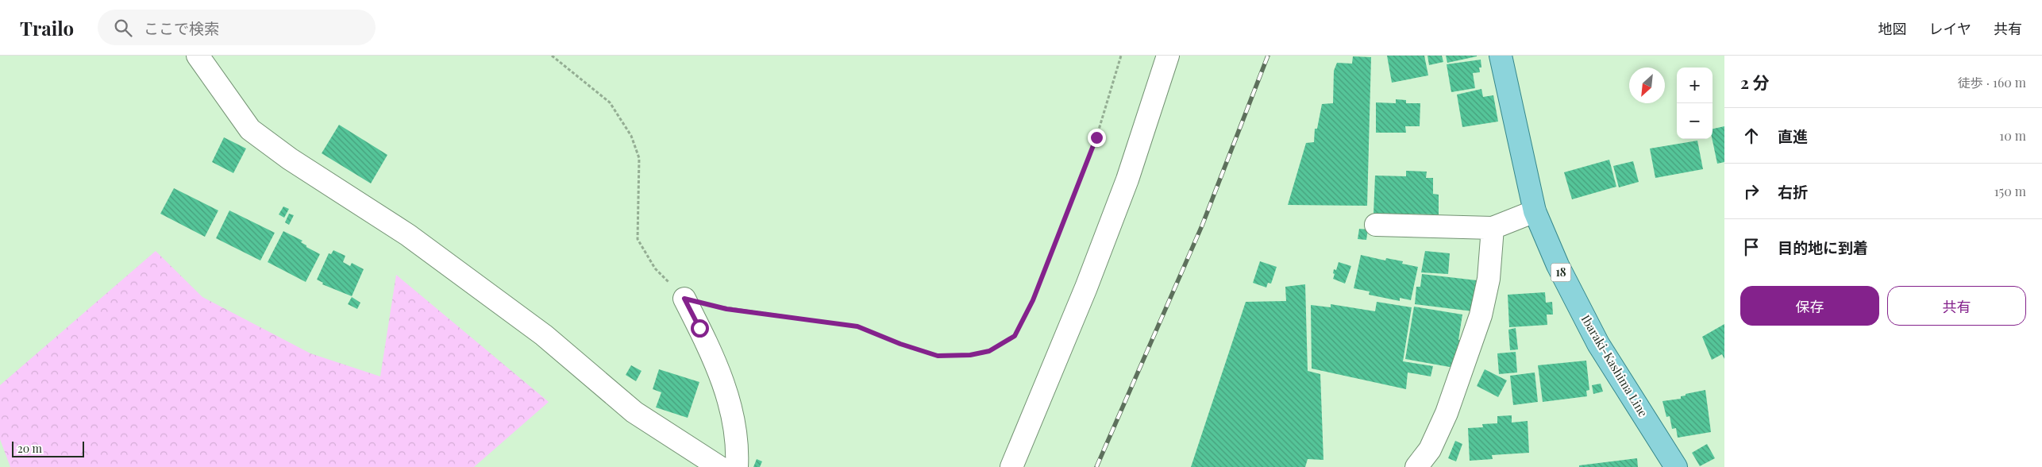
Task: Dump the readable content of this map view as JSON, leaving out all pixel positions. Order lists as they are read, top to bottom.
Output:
{
  "streets": {
    "main road": ["18", "Ibaraki-Kashima Line"]
  },
  "scale_bar": "20 m",
  "north": "bottom left",
  "page": {
    "header": "Trailo",
    "search": "ここで検索",
    "nav": ["地図", "レイヤ", "共有"],
    "heading": ["2 分", "徒歩 · 160 m"],
    "map_buttons": ["+", "−"],
    "list": [
      ["直進", "10 m"],
      ["右折", "150 m"],
      "目的地に到着"
    ],
    "buttons": ["保存", "共有"],
    "scale": "20 m"
  }
}
